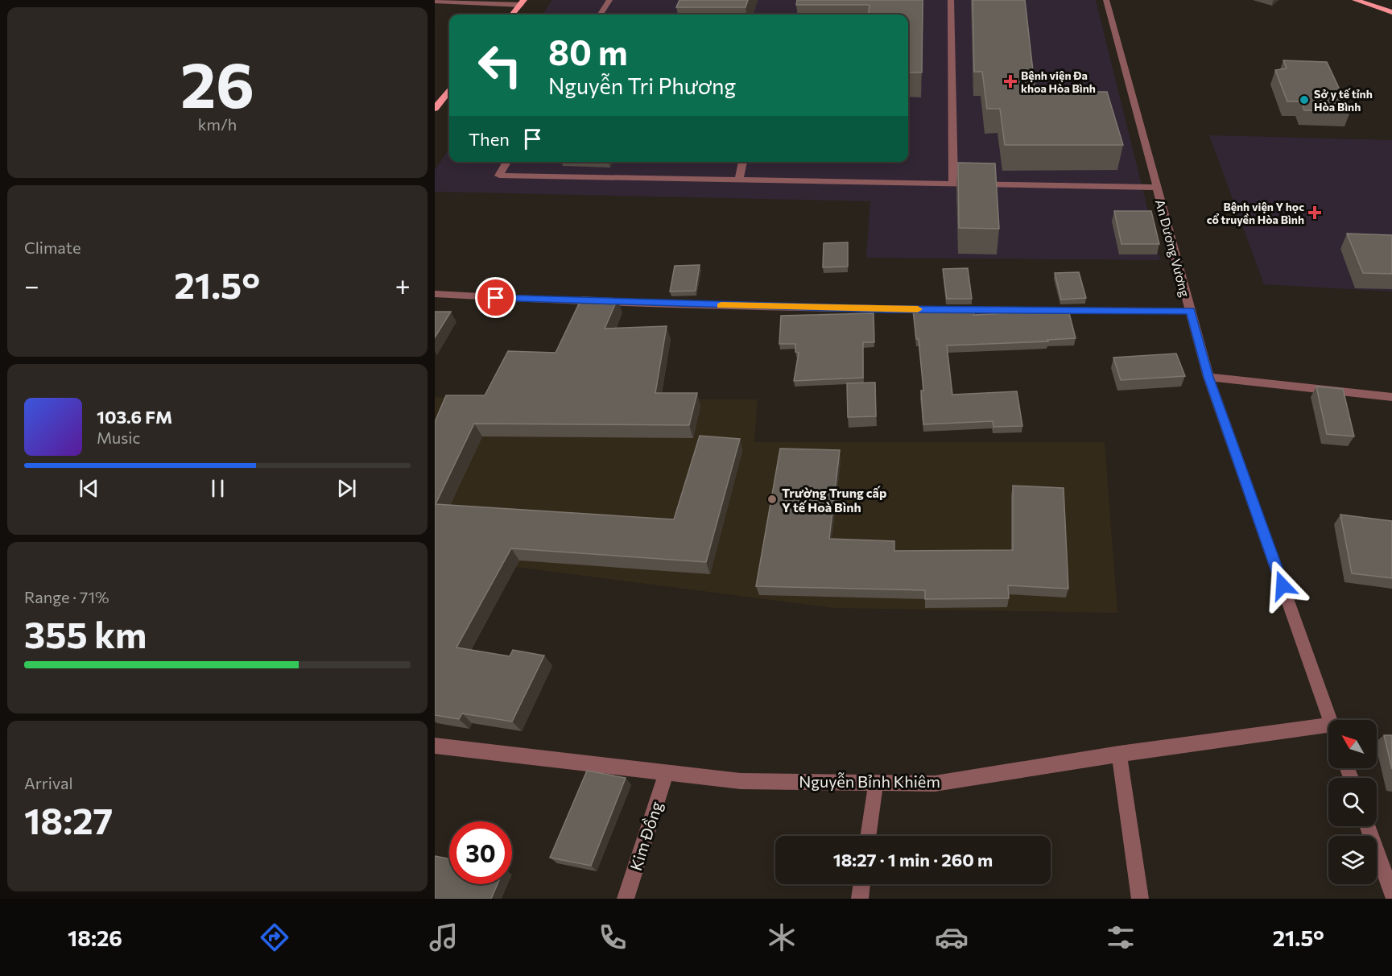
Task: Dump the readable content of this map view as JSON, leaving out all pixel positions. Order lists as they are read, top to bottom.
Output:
{
  "streets": {
    "street": ["An Dương Vương", "Nguyễn Bỉnh Khiêm", "Kim Đồng"]
  },
  "crossings": [
    ["Nguyễn Bỉnh Khiêm", "Kim Đồng"]
  ],
  "places": {
    "health": ["Bệnh viện Đa khoa Hòa Bình", "Bệnh viện Y học cổ truyền Hòa Bình"],
    "other": ["Sở y tế tỉnh Hòa Bình", "Trường Trung cấp Y tế Hoà Bình"]
  },
  "north": "top left",
  "page": {
    "tile": [
      ["26", "km/h"],
      "Climate",
      ["Range · 71%", "355 km"],
      ["Arrival", "18:27"]
    ],
    "turn": ["80 m", "Nguyễn Tri Phương"],
    "then": "Then",
    "heat": ["−", "21.5°", "+"],
    "song": ["103.6 FM", "Music"],
    "limit": "30",
    "trip": "18:27 · 1 min · 260 m",
    "tabs": ["18:26", "21.5°"]
  }
}
